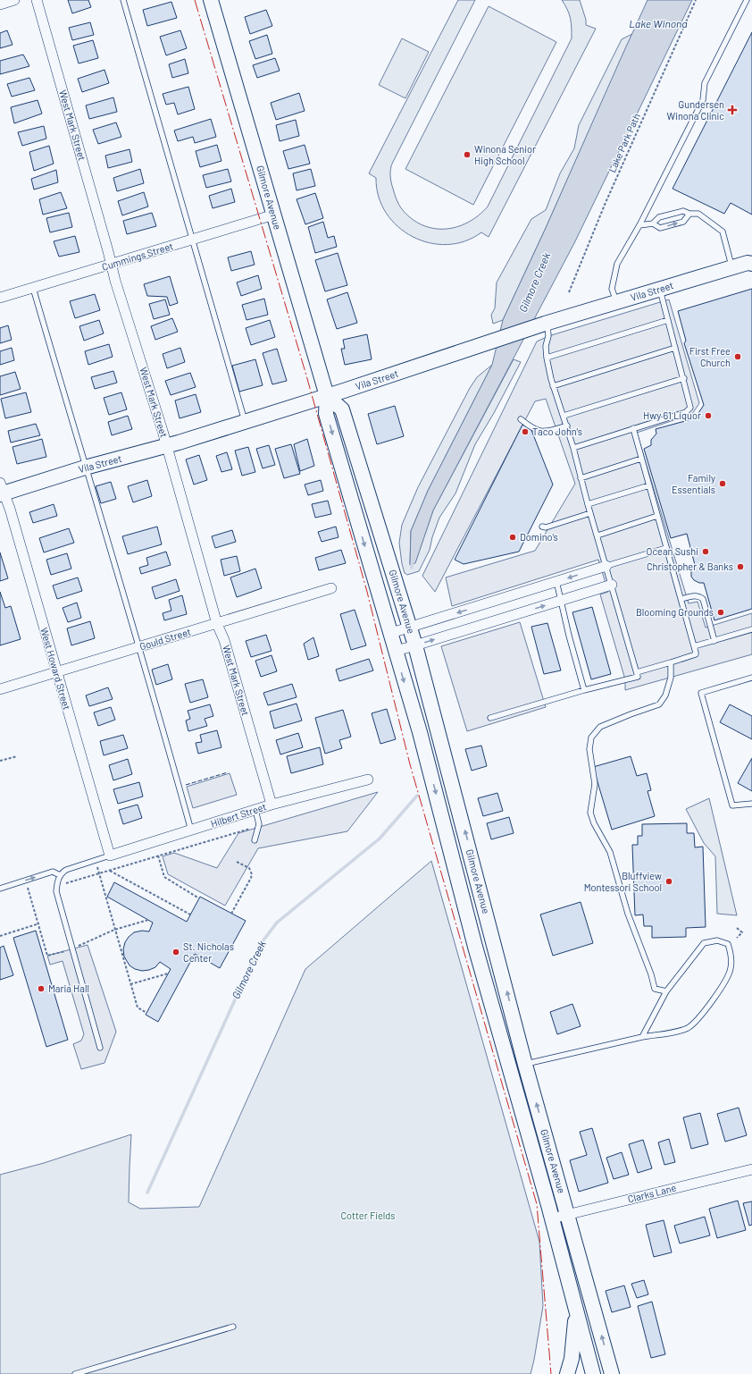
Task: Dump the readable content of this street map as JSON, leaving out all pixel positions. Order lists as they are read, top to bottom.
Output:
{
  "streets": {
    "street": [
      "West Mark Street",
      "Gilmore Avenue",
      "Cummings Street",
      "Vila Street",
      "Gould Street",
      "West Howard Street",
      "Hilbert Street",
      "Clarks Lane"
    ],
    "path": ["Lake Park Path"]
  },
  "crossings": [
    ["West Mark Street", "Cummings Street"],
    ["West Mark Street", "Vila Street"],
    ["West Mark Street", "Gould Street"],
    ["West Mark Street", "Hilbert Street"],
    ["Gilmore Avenue", "Cummings Street"],
    ["Gilmore Avenue", "Vila Street"],
    ["Gilmore Avenue", "Clarks Lane"],
    ["Vila Street", "West Howard Street"],
    ["Gould Street", "West Howard Street"],
    ["West Howard Street", "Hilbert Street"]
  ],
  "water": ["Lake Winona", "Gilmore Creek"],
  "parks": ["Cotter Fields"],
  "places": {
    "health": ["Gundersen Winona Clinic"],
    "other": [
      "Winona Senior High School",
      "First Free Church",
      "Hwy 61 Liquor",
      "Taco John's",
      "Family Essentials",
      "Domino's",
      "Ocean Sushi",
      "Christopher & Banks",
      "Blooming Grounds",
      "Bluffview Montessori School",
      "St. Nicholas Center",
      "Maria Hall"
    ]
  }
}
